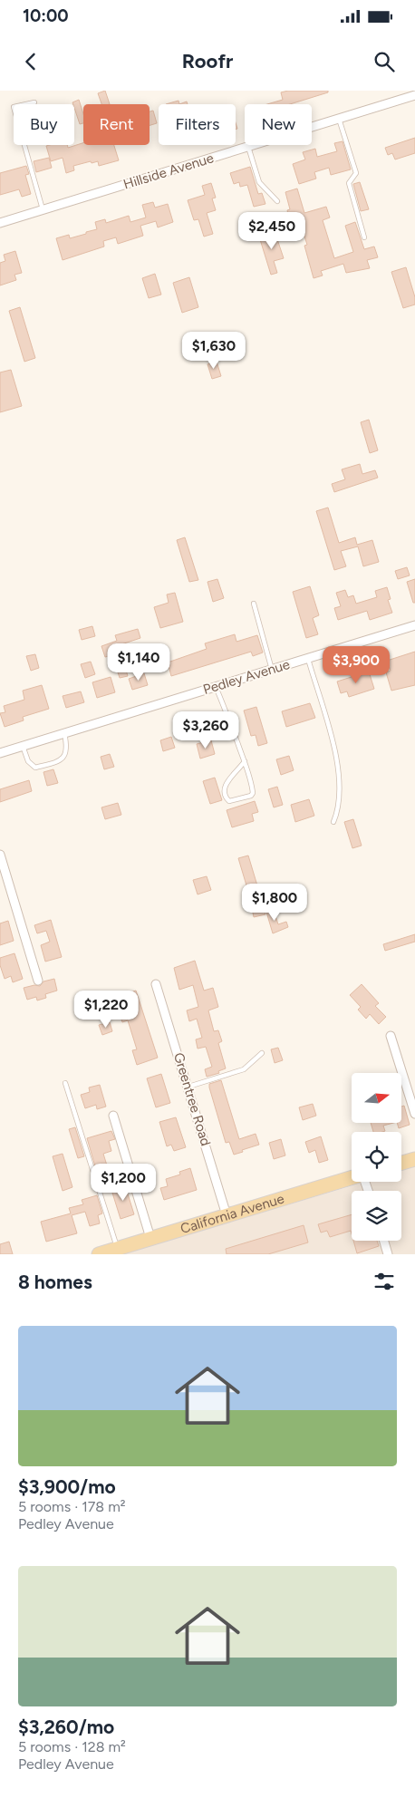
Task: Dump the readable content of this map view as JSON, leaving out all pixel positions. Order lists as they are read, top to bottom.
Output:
{
  "streets": {
    "main road": ["California Avenue"],
    "street": ["Hillside Avenue", "Pedley Avenue", "Greentree Road"]
  },
  "crossings": [
    ["Greentree Road", "California Avenue"]
  ],
  "north": "right",
  "page": {
    "status": "10:00",
    "header": "Roofr",
    "chip": [
      "Buy",
      "Rent",
      "Filters",
      "New"
    ],
    "price": [
      "$2,450",
      "$1,630",
      "$1,140",
      "$3,900",
      "$3,260",
      "$1,800",
      "$1,220",
      "$1,200"
    ],
    "heading": "8 homes",
    "list": [
      {
        "name": "$3,900/mo",
        "note": "5 rooms · 178 m² · Pedley Avenue"
      },
      {
        "name": "$3,260/mo",
        "note": "5 rooms · 128 m² · Pedley Avenue"
      }
    ]
  }
}
